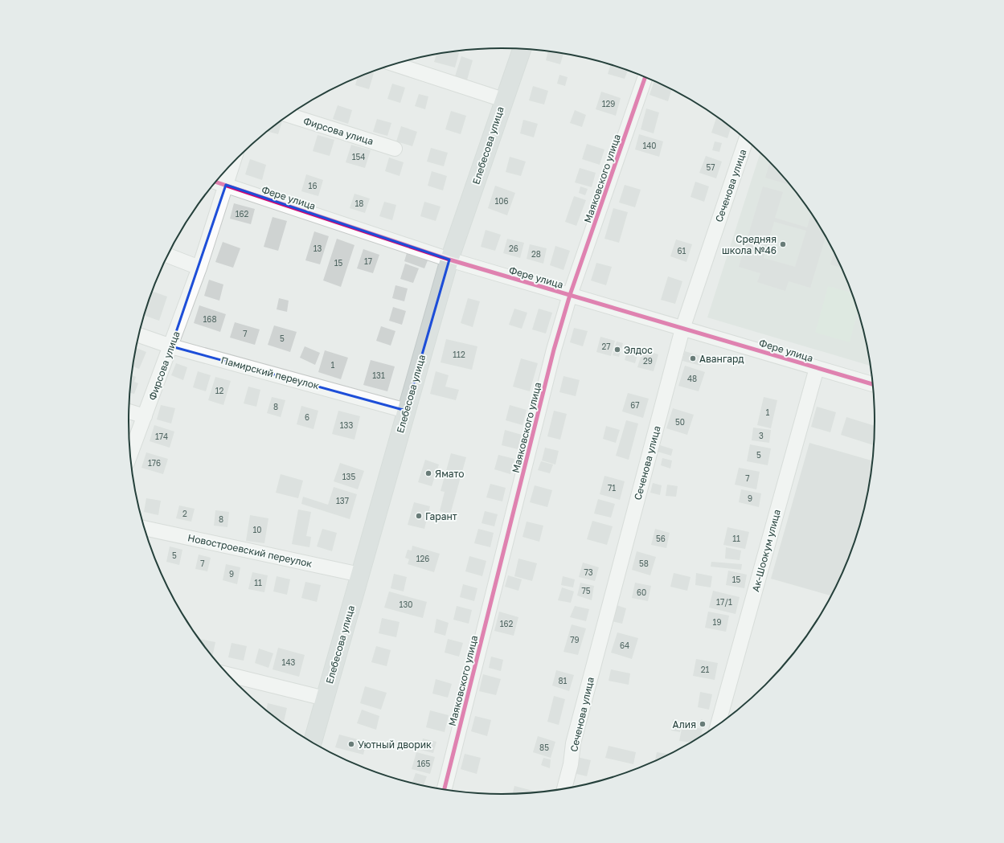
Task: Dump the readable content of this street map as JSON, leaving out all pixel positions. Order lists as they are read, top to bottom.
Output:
{
  "streets": {
    "main road": ["Елебесова улица"],
    "street": [
      "Фирсова улица",
      "Маяковского улица",
      "Сеченова улица",
      "Фере улица",
      "Памирский переулок",
      "Новостроевский переулок",
      "Ак-Шоокум улица"
    ]
  },
  "crossings": [
    ["Фирсова улица", "Фере улица"],
    ["Фирсова улица", "Памирский переулок"],
    ["Елебесова улица", "Фере улица"],
    ["Елебесова улица", "Памирский переулок"],
    ["Елебесова улица", "Новостроевский переулок"],
    ["Маяковского улица", "Фере улица"],
    ["Сеченова улица", "Фере улица"],
    ["Фере улица", "Ак-Шоокум улица"]
  ],
  "places": [
    "Средняя школа №46",
    "Элдос",
    "Авангард",
    "Ямато",
    "Гарант",
    "Алия",
    "Уютный дворик"
  ],
  "house_numbers": [
    "129",
    "140",
    "154",
    "57",
    "16",
    "106",
    "18",
    "162",
    "13",
    "26",
    "61",
    "28",
    "17",
    "15",
    "168",
    "7",
    "5",
    "27",
    "112",
    "29",
    "1",
    "131",
    "48",
    "12",
    "67",
    "8",
    "1",
    "6",
    "50",
    "133",
    "3",
    "174",
    "5",
    "176",
    "135",
    "7",
    "71",
    "9",
    "137",
    "2",
    "8",
    "10",
    "56",
    "11",
    "5",
    "126",
    "7",
    "58",
    "73",
    "9",
    "15",
    "11",
    "75",
    "60",
    "17/1",
    "130",
    "19",
    "162",
    "79",
    "64",
    "143",
    "21",
    "81",
    "85",
    "165"
  ]
}
